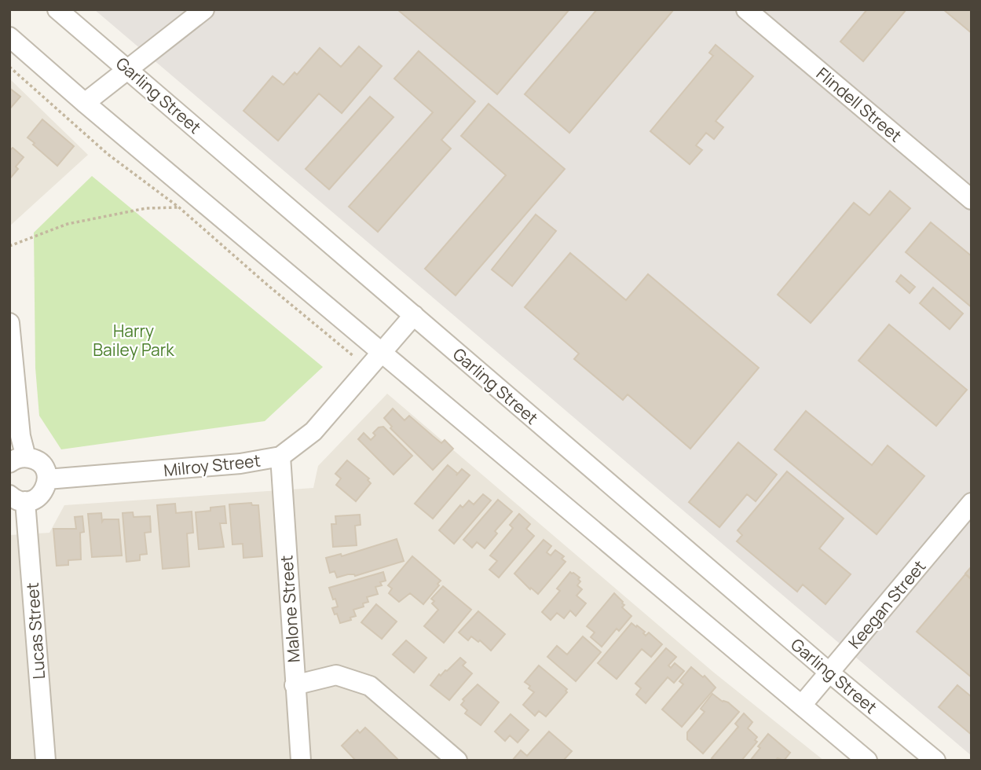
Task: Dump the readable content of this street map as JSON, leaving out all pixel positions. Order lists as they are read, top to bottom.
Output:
{
  "streets": {
    "street": [
      "Garling Street",
      "Flindell Street",
      "Milroy Street",
      "Keegan Street",
      "Malone Street",
      "Lucas Street"
    ]
  },
  "crossings": [
    ["Garling Street", "Milroy Street"],
    ["Garling Street", "Keegan Street"],
    ["Milroy Street", "Malone Street"]
  ],
  "parks": ["Harry Bailey Park"]
}
